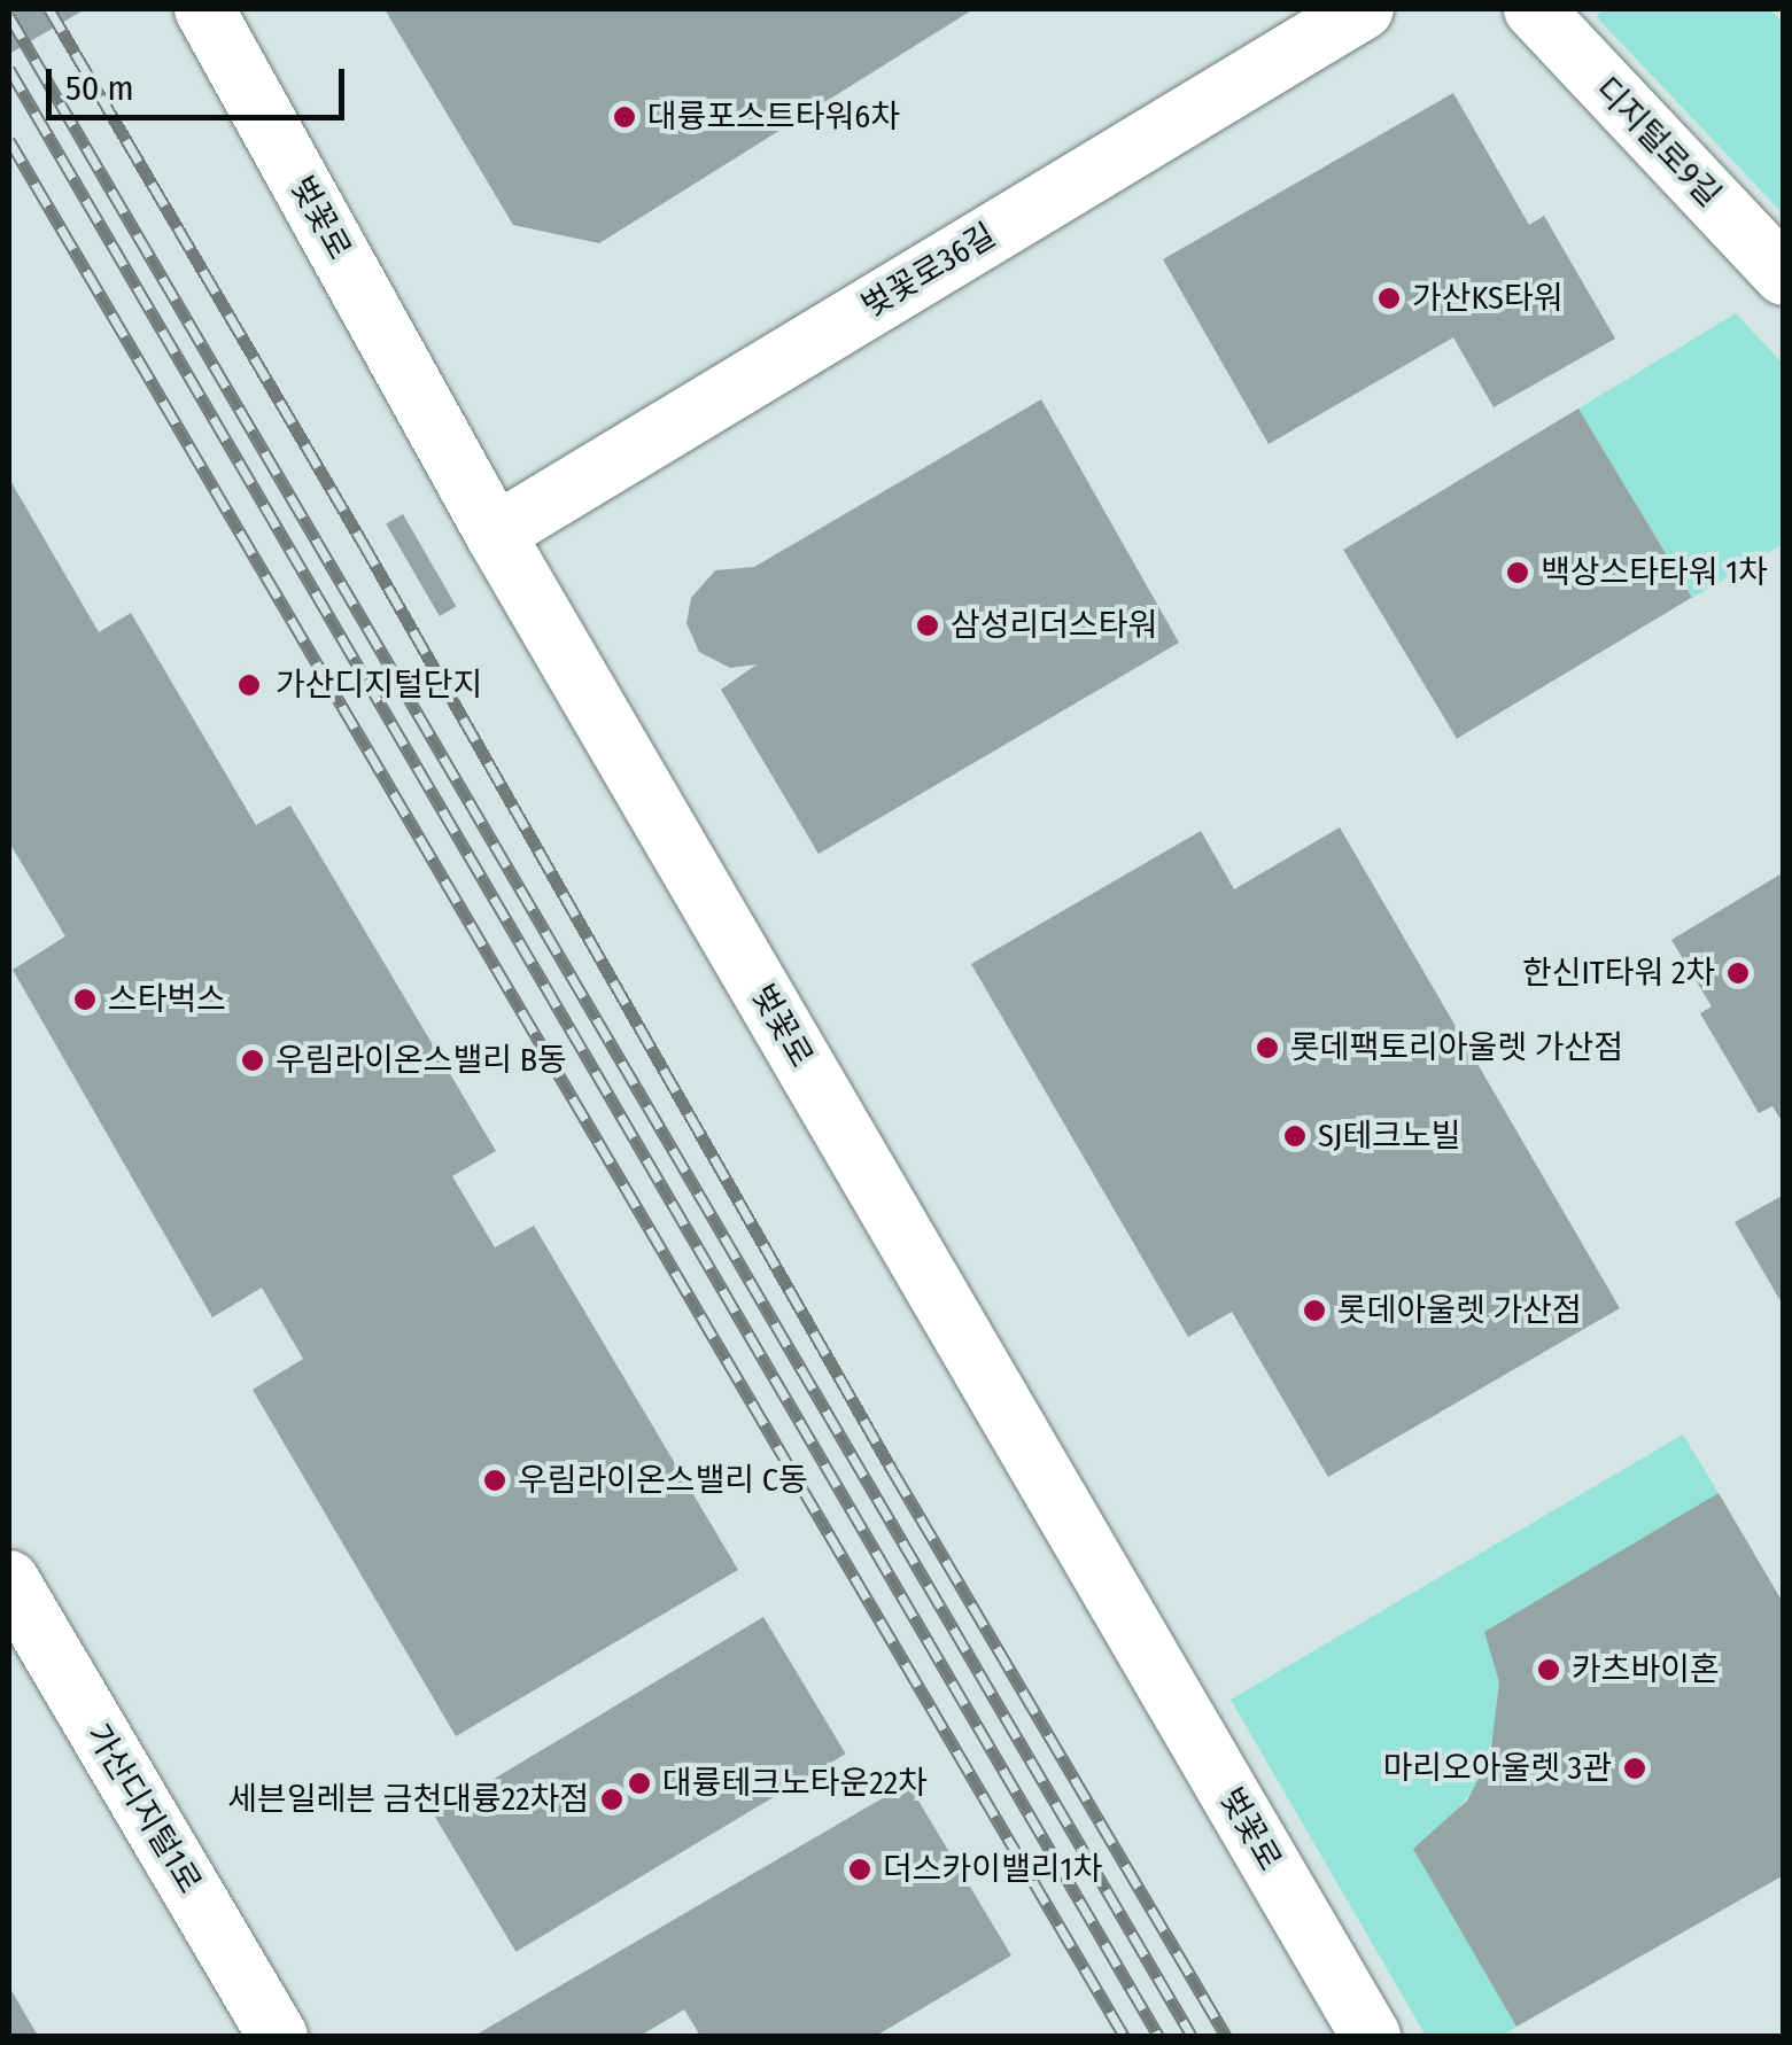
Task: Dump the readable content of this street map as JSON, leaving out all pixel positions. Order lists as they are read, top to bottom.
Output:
{
  "streets": {
    "street": [
      "디지털로9길",
      "벚꽃로",
      "벚꽃로36길",
      "가산디지털1로"
    ]
  },
  "crossings": [
    ["벚꽃로", "벚꽃로36길"]
  ],
  "places": [
    "대륭포스트타워6차",
    "가산KS타워",
    "백상스타타워 1차",
    "삼성리더스타워",
    "가산디지털단지",
    "한신IT타워 2차",
    "스타벅스",
    "롯데팩토리아울렛 가산점",
    "우림라이온스밸리 B동",
    "SJ테크노빌",
    "롯데아울렛 가산점",
    "우림라이온스밸리 C동",
    "카츠바이혼",
    "마리오아울렛 3관",
    "대륭테크노타운22차",
    "세븐일레븐 금천대륭22차점",
    "더스카이밸리1차"
  ],
  "scale_bar": "50 m"
}
